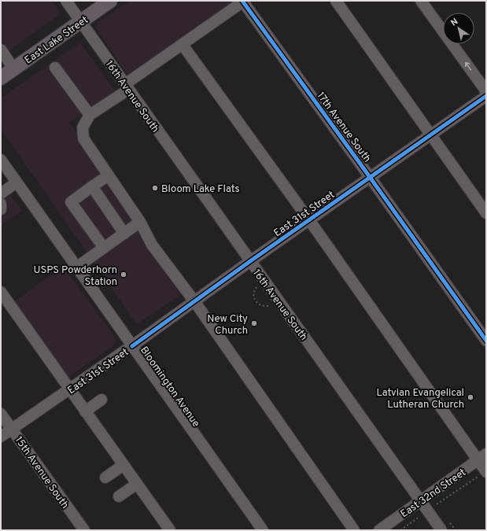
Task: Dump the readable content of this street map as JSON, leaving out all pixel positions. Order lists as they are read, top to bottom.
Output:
{
  "streets": {
    "main road": ["East Lake Street"],
    "street": [
      "16th Avenue South",
      "17th Avenue South",
      "East 31st Street",
      "Bloomington Avenue",
      "15th Avenue South",
      "East 32nd Street"
    ]
  },
  "crossings": [
    ["East Lake Street", "16th Avenue South"],
    ["16th Avenue South", "East 31st Street"],
    ["16th Avenue South", "East 32nd Street"],
    ["17th Avenue South", "East 31st Street"],
    ["East 31st Street", "Bloomington Avenue"],
    ["East 31st Street", "15th Avenue South"]
  ],
  "places": [
    "Bloom Lake Flats",
    "USPS Powderhorn Station",
    "New City Church",
    "Latvian Evangelical Lutheran Church"
  ],
  "north": "top left"
}
